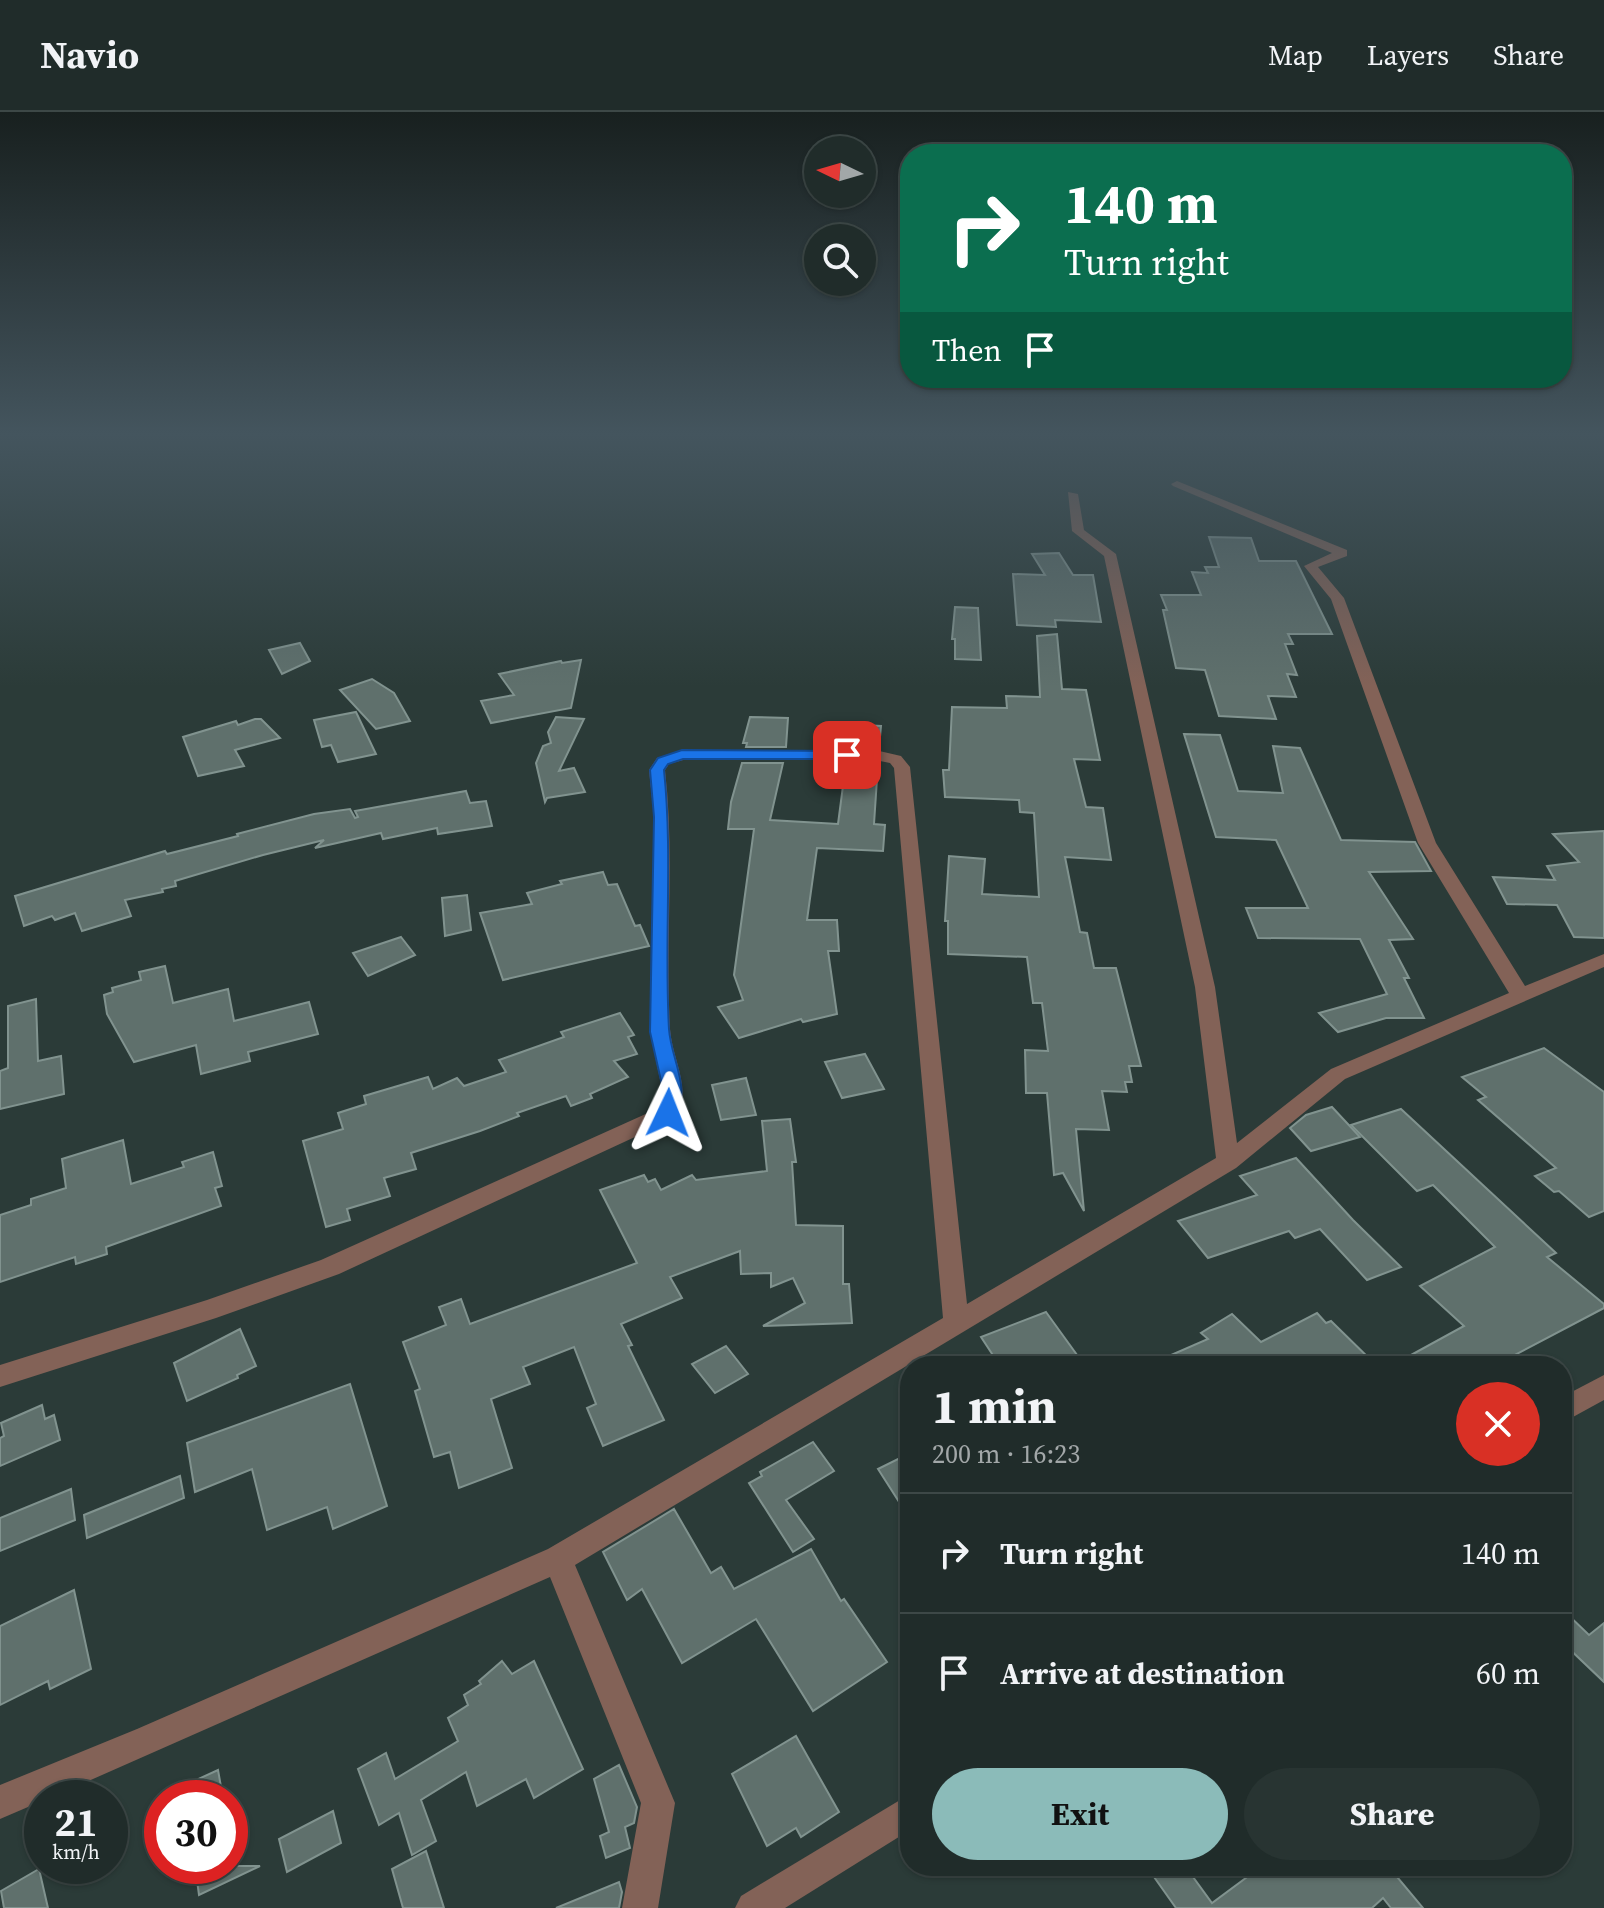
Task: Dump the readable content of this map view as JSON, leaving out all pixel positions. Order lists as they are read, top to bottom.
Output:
{
  "north": "left",
  "page": {
    "header": "Navio",
    "nav": ["Map", "Layers", "Share"],
    "turn": ["140 m", "Turn right"],
    "then": "Then",
    "heading": ["1 min", "200 m · 16:23"],
    "list": [
      {
        "name": "Turn right",
        "value": "140 m"
      },
      {
        "name": "Arrive at destination",
        "value": "60 m"
      }
    ],
    "buttons": ["Exit", "Share"],
    "speed": "21 km/h",
    "limit": "30"
  }
}
